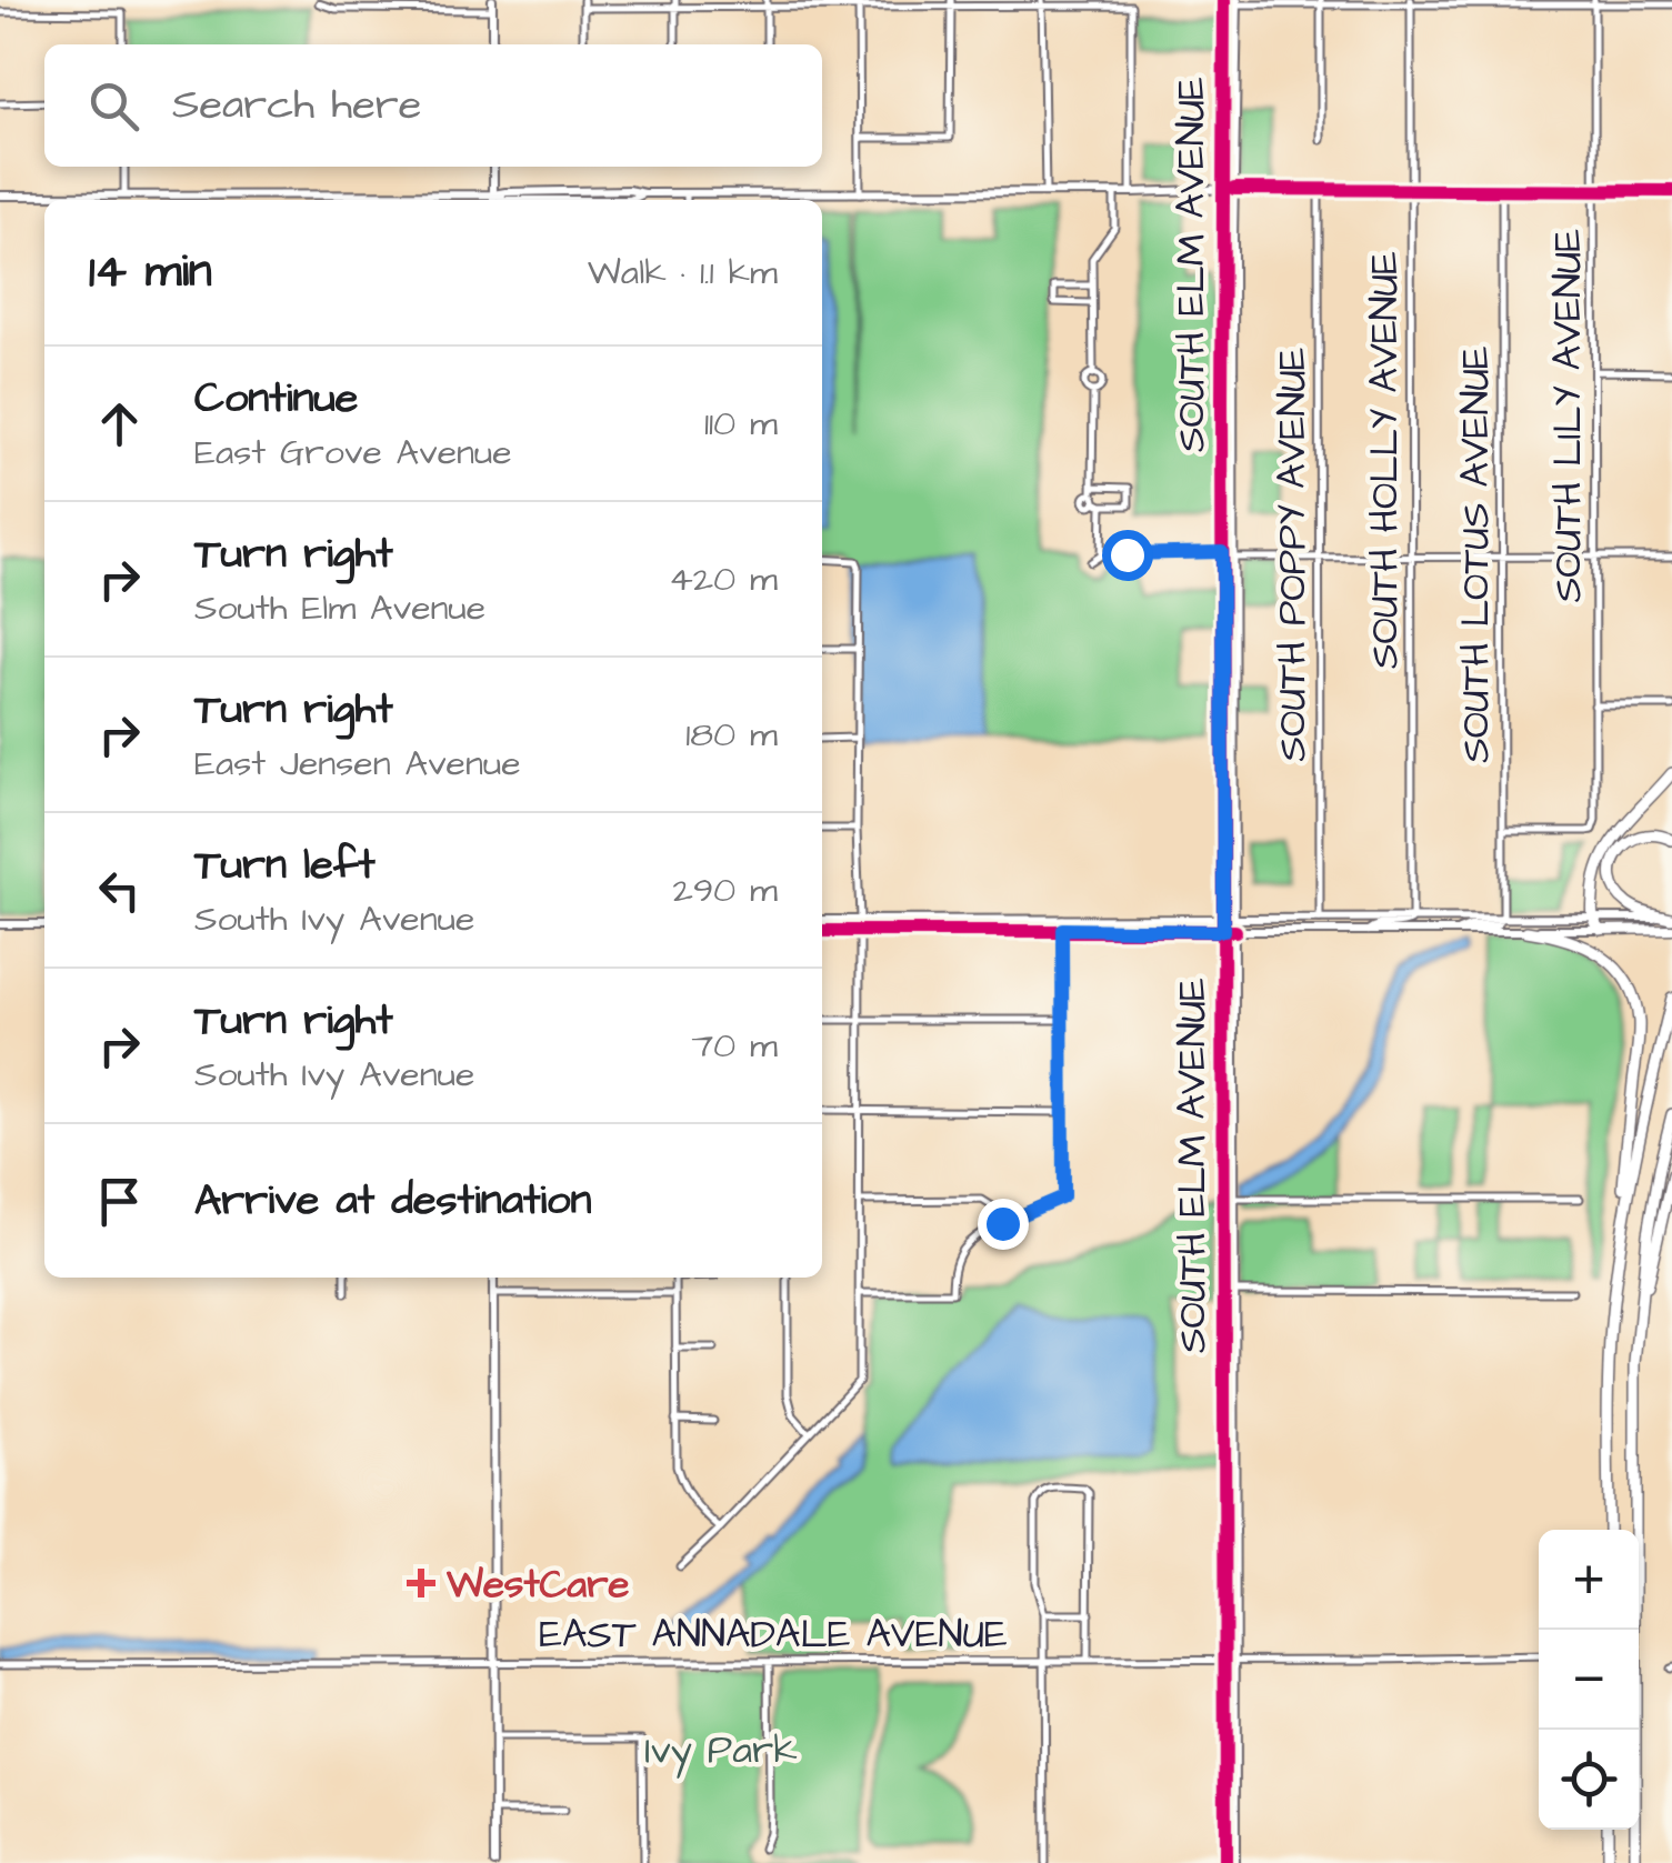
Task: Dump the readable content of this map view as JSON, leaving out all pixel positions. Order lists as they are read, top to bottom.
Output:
{
  "streets": {
    "main road": ["SOUTH ELM AVENUE"],
    "street": [
      "SOUTH LILY AVENUE",
      "SOUTH HOLLY AVENUE",
      "SOUTH POPPY AVENUE",
      "SOUTH LOTUS AVENUE",
      "EAST ANNADALE AVENUE"
    ]
  },
  "crossings": [
    ["SOUTH ELM AVENUE", "EAST ANNADALE AVENUE"],
    ["SOUTH LILY AVENUE", "SOUTH LOTUS AVENUE"]
  ],
  "parks": ["Ivy Park"],
  "places": {
    "health": ["WestCare"]
  },
  "page": {
    "search": "Search here",
    "heading": ["14 min", "Walk · 1.1 km"],
    "list": [
      ["Continue", "East Grove Avenue", "110 m"],
      ["Turn right", "South Elm Avenue", "420 m"],
      ["Turn right", "East Jensen Avenue", "180 m"],
      ["Turn left", "South Ivy Avenue", "290 m"],
      ["Turn right", "South Ivy Avenue", "70 m"],
      "Arrive at destination"
    ],
    "map_buttons": ["+", "−"]
  }
}
